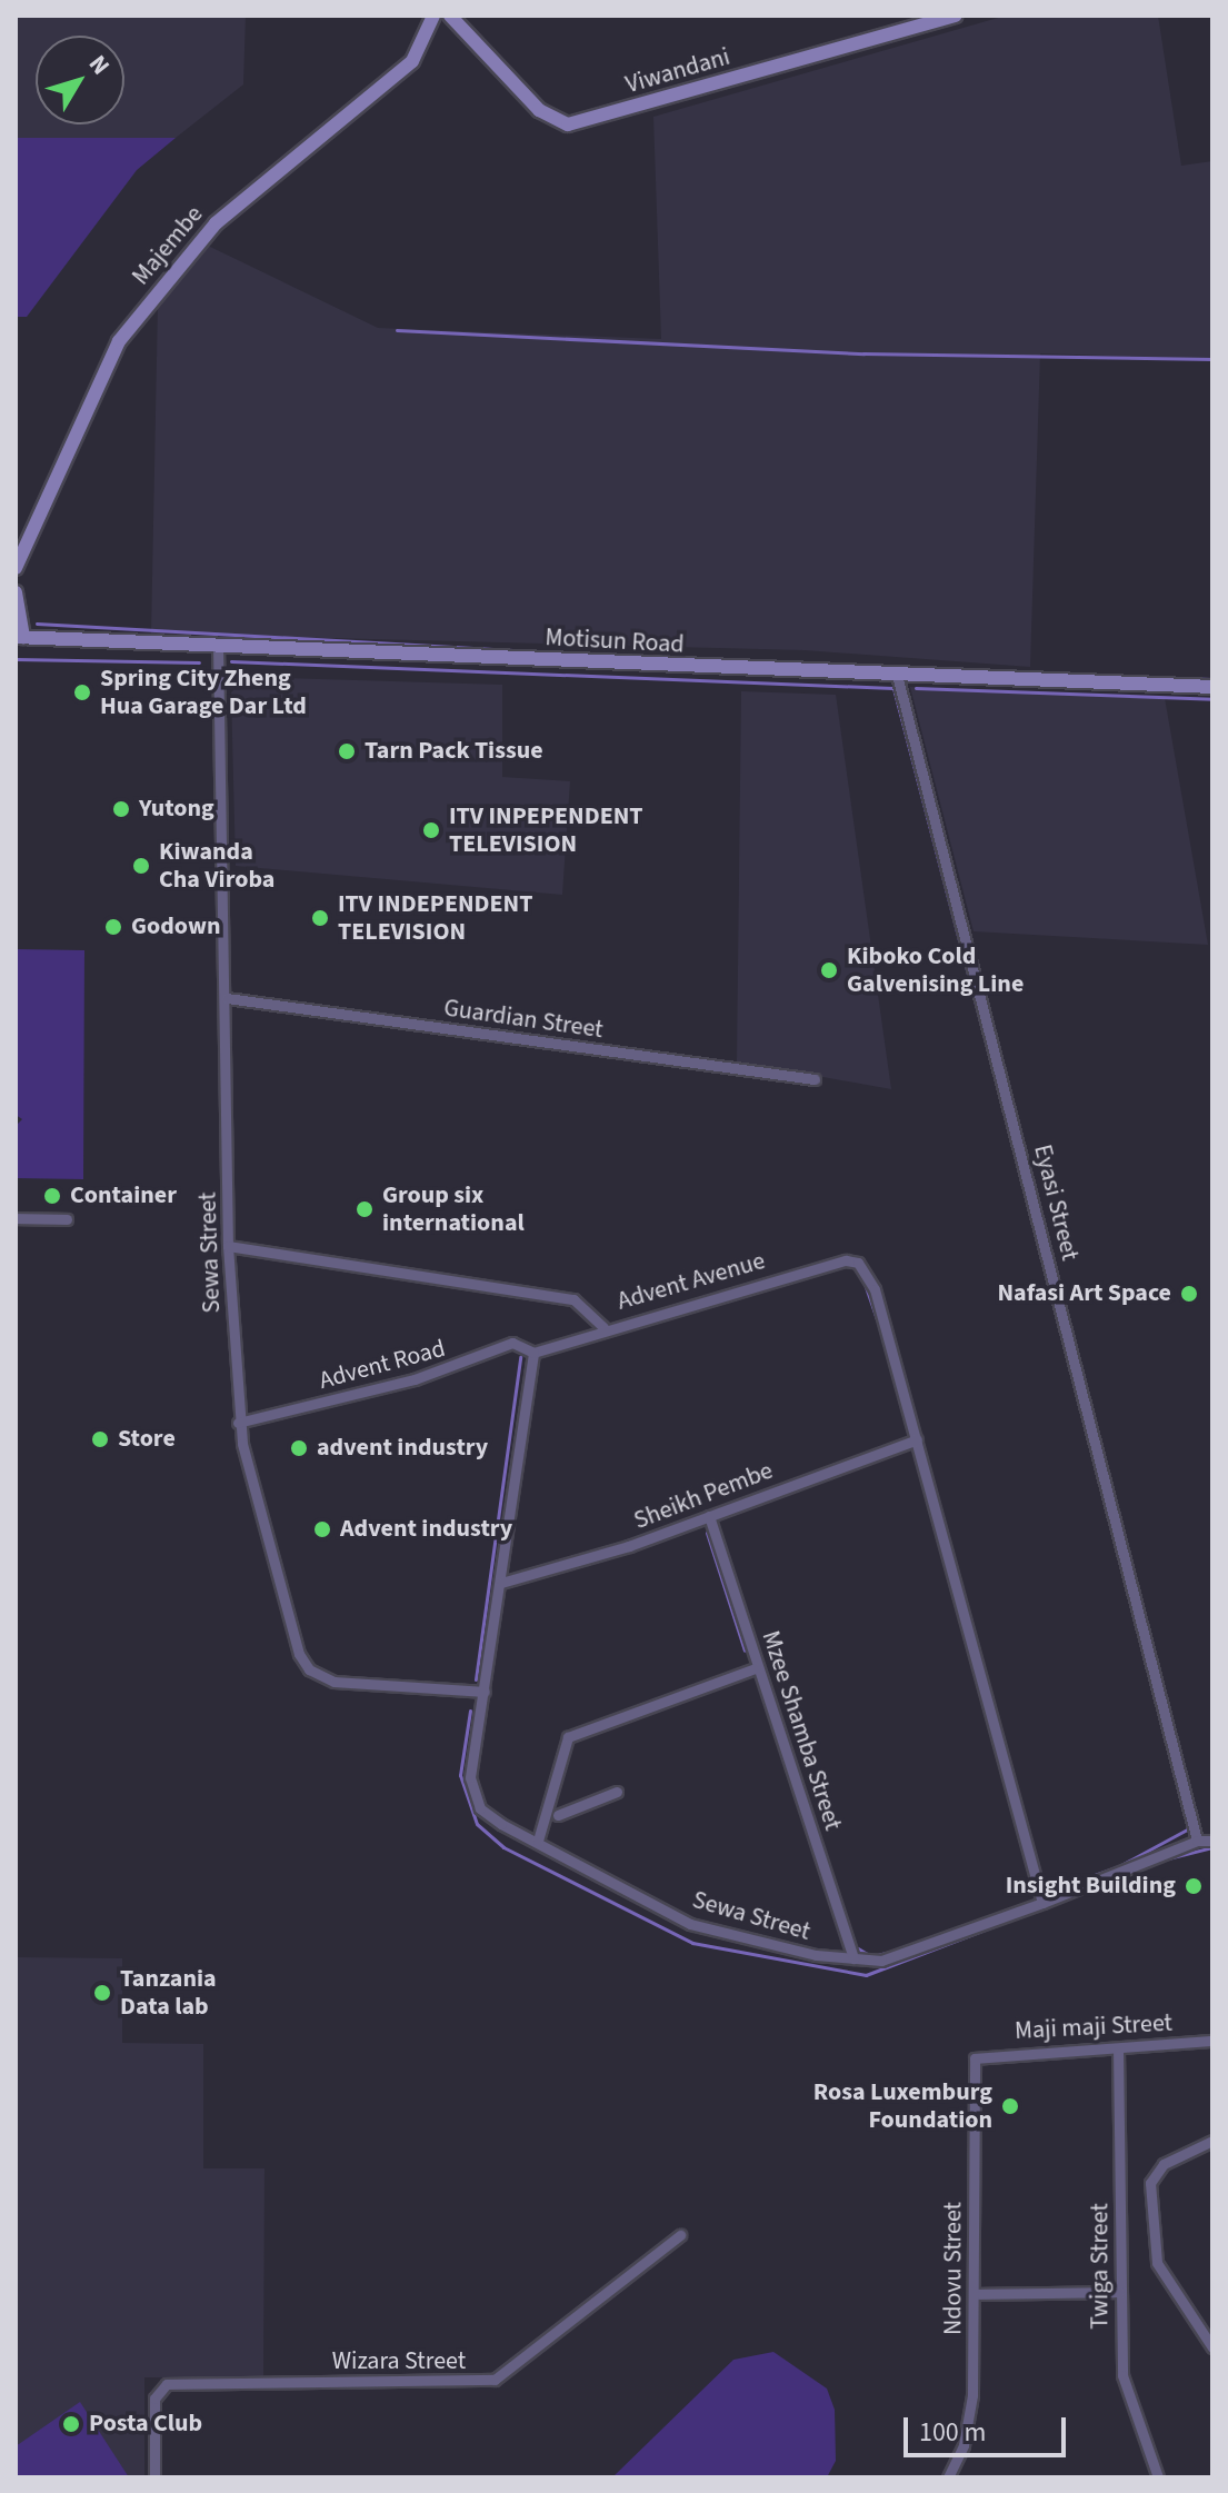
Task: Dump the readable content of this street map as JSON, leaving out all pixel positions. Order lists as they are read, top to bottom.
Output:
{
  "streets": {
    "street": [
      "Viwandani",
      "Majembe",
      "Motisun Road",
      "Guardian Street",
      "Eyasi Street",
      "Sewa Street",
      "Advent Avenue",
      "Advent Road",
      "Sheikh Pembe",
      "Mzee Shamba Street",
      "Maji maji Street",
      "Twiga Street",
      "Ndovu Street",
      "Wizara Street"
    ]
  },
  "crossings": [
    ["Motisun Road", "Eyasi Street"],
    ["Motisun Road", "Sewa Street"],
    ["Guardian Street", "Sewa Street"],
    ["Eyasi Street", "Sewa Street"],
    ["Sewa Street", "Advent Avenue"],
    ["Sewa Street", "Advent Road"],
    ["Sewa Street", "Sheikh Pembe"],
    ["Sewa Street", "Mzee Shamba Street"],
    ["Advent Avenue", "Advent Road"],
    ["Advent Avenue", "Sheikh Pembe"],
    ["Sheikh Pembe", "Mzee Shamba Street"],
    ["Maji maji Street", "Twiga Street"],
    ["Maji maji Street", "Ndovu Street"]
  ],
  "places": [
    "Spring City Zheng Hua Garage Dar Ltd",
    "Tarn Pack Tissue",
    "Yutong",
    "ITV INPEPENDENT TELEVISION",
    "Kiwanda Cha Viroba",
    "ITV INDEPENDENT TELEVISION",
    "Godown",
    "Kiboko Cold Galvenising Line",
    "Container",
    "Group six international",
    "Nafasi Art Space",
    "Store",
    "advent industry",
    "Advent industry",
    "Insight Building",
    "Tanzania Data lab",
    "Rosa Luxemburg Foundation",
    "Posta Club"
  ],
  "scale_bar": "100 m",
  "north": "top right"
}
